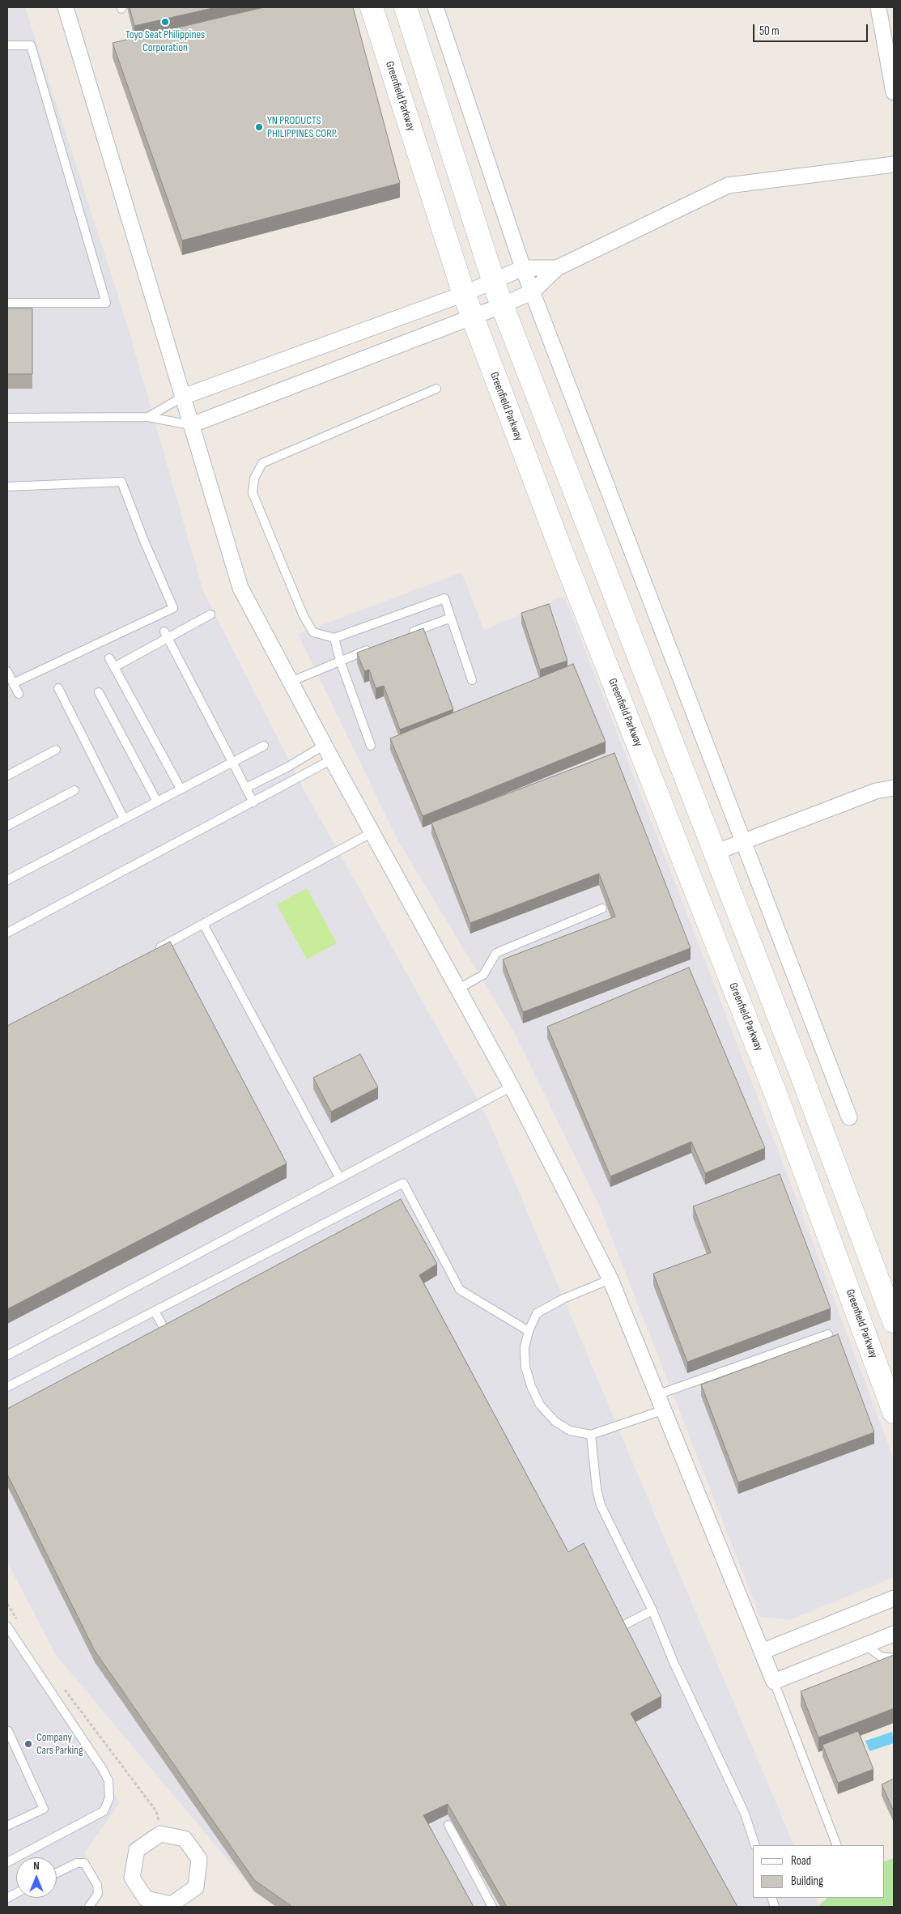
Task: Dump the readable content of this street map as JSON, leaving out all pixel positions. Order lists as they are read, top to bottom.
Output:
{
  "streets": {
    "main road": ["Greenfield Parkway"]
  },
  "places": ["Toyo Seat Philippines Corporation", "YN PRODUCTS PHILIPPINES CORP.", "Company Cars Parking"],
  "legend": ["Road", "Building"],
  "scale_bar": "50 m",
  "north": "top"
}
